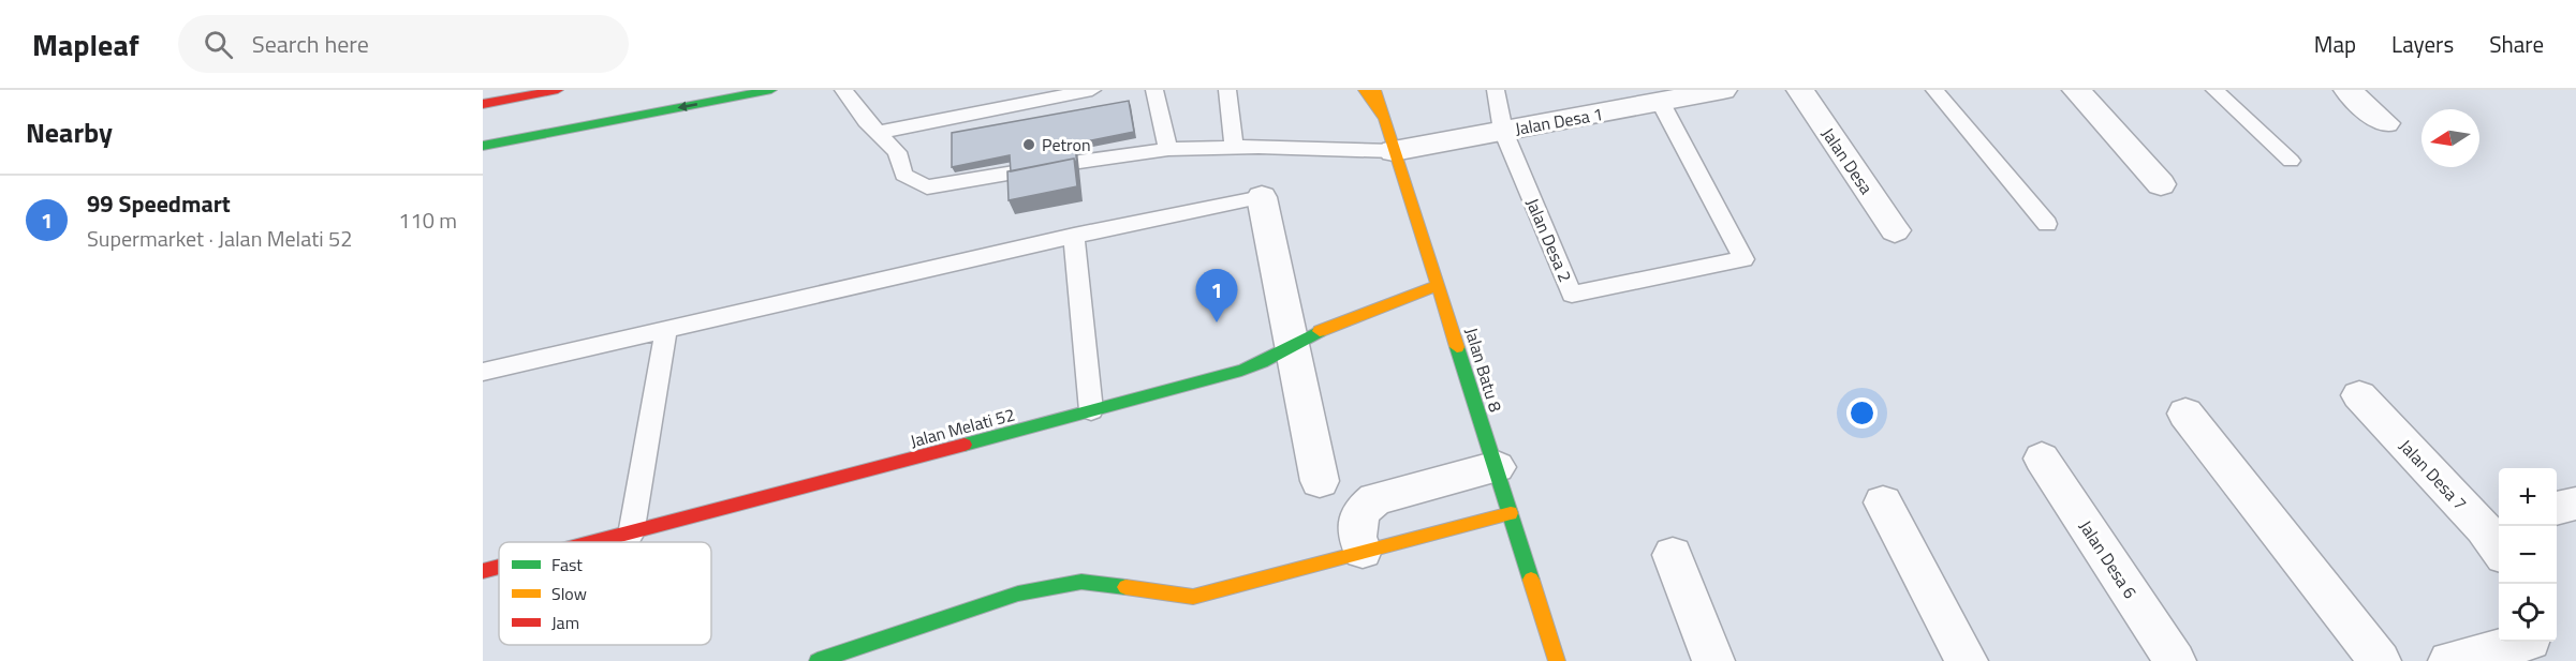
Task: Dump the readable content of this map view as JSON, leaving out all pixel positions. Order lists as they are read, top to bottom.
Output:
{
  "streets": {
    "main road": ["Jalan Batu 8", "Jalan Melati 52"],
    "street": [
      "Jalan Desa 1",
      "Jalan Desa",
      "Jalan Desa 7",
      "Jalan Desa 6"
    ],
    "lane": ["Jalan Desa 2"]
  },
  "crossings": [
    ["Jalan Desa 1", "Jalan Desa 2"],
    ["Jalan Desa 1", "Jalan Batu 8"],
    ["Jalan Batu 8", "Jalan Melati 52"]
  ],
  "places": ["Petron"],
  "legend": ["Fast", "Slow", "Jam"],
  "north": "left",
  "page": {
    "header": "Mapleaf",
    "search": "Search here",
    "nav": ["Map", "Layers", "Share"],
    "heading": "Nearby",
    "list": [
      {
        "mark": "1",
        "name": "99 Speedmart",
        "note": "Supermarket · Jalan Melati 52",
        "value": "110 m"
      }
    ],
    "pins": "1",
    "map_buttons": ["+", "−"]
  }
}
